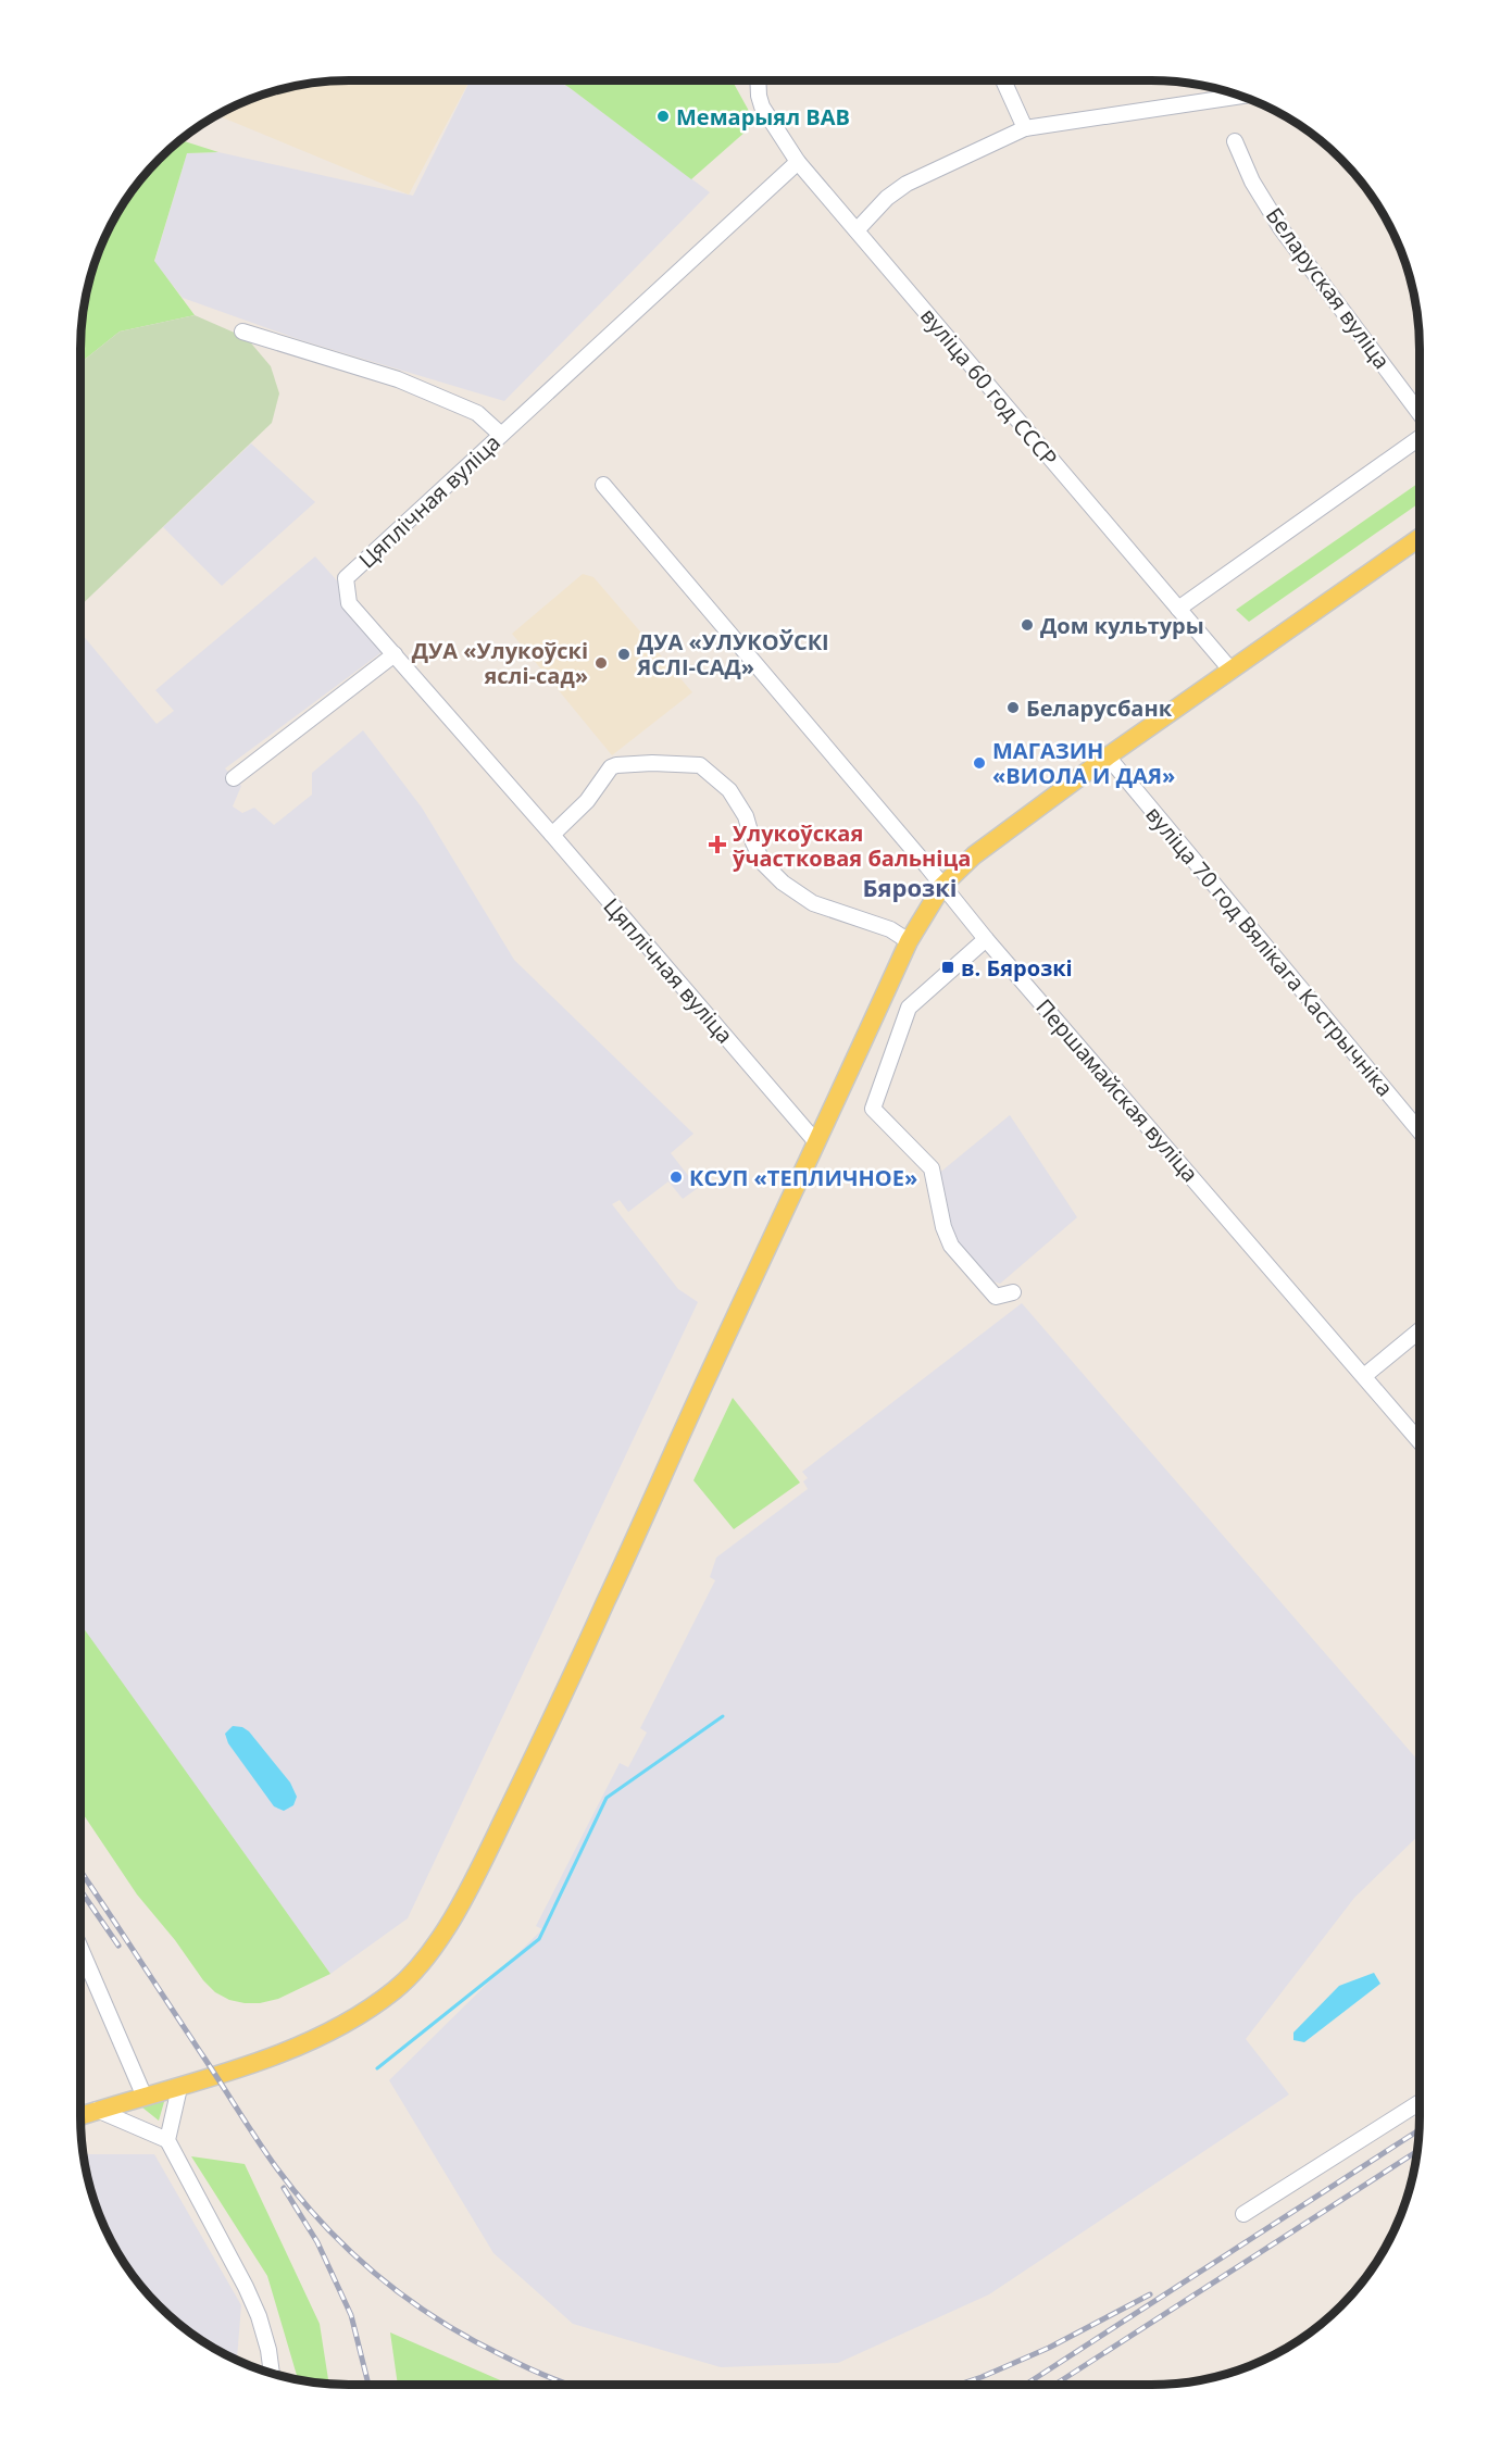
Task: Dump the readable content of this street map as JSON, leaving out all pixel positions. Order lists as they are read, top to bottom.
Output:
{
  "streets": {
    "street": [
      "Беларуская вуліца",
      "вуліца 60 год СССР",
      "Цяплічная вуліца",
      "вуліца 70 год Вялікага Кастрычніка",
      "Першамайская вуліца"
    ]
  },
  "crossings": [
    ["Беларуская вуліца", "вуліца 60 год СССР"],
    ["вуліца 60 год СССР", "Цяплічная вуліца"]
  ],
  "districts": ["Бярозкі"],
  "places": {
    "other": [
      "Мемарыял ВАВ",
      "Дом культуры",
      "ДУА «УЛУКОЎСКІ ЯСЛІ-САД»",
      "ДУА «Улукоўскі яслі-сад»",
      "Беларусбанк",
      "МАГАЗИН «ВИОЛА И ДАЯ»",
      "КСУП «ТЕПЛИЧНОЕ»"
    ],
    "health": ["Улукоўская ўчастковая бальніца"],
    "transit": ["в. Бярозкі"]
  }
}
